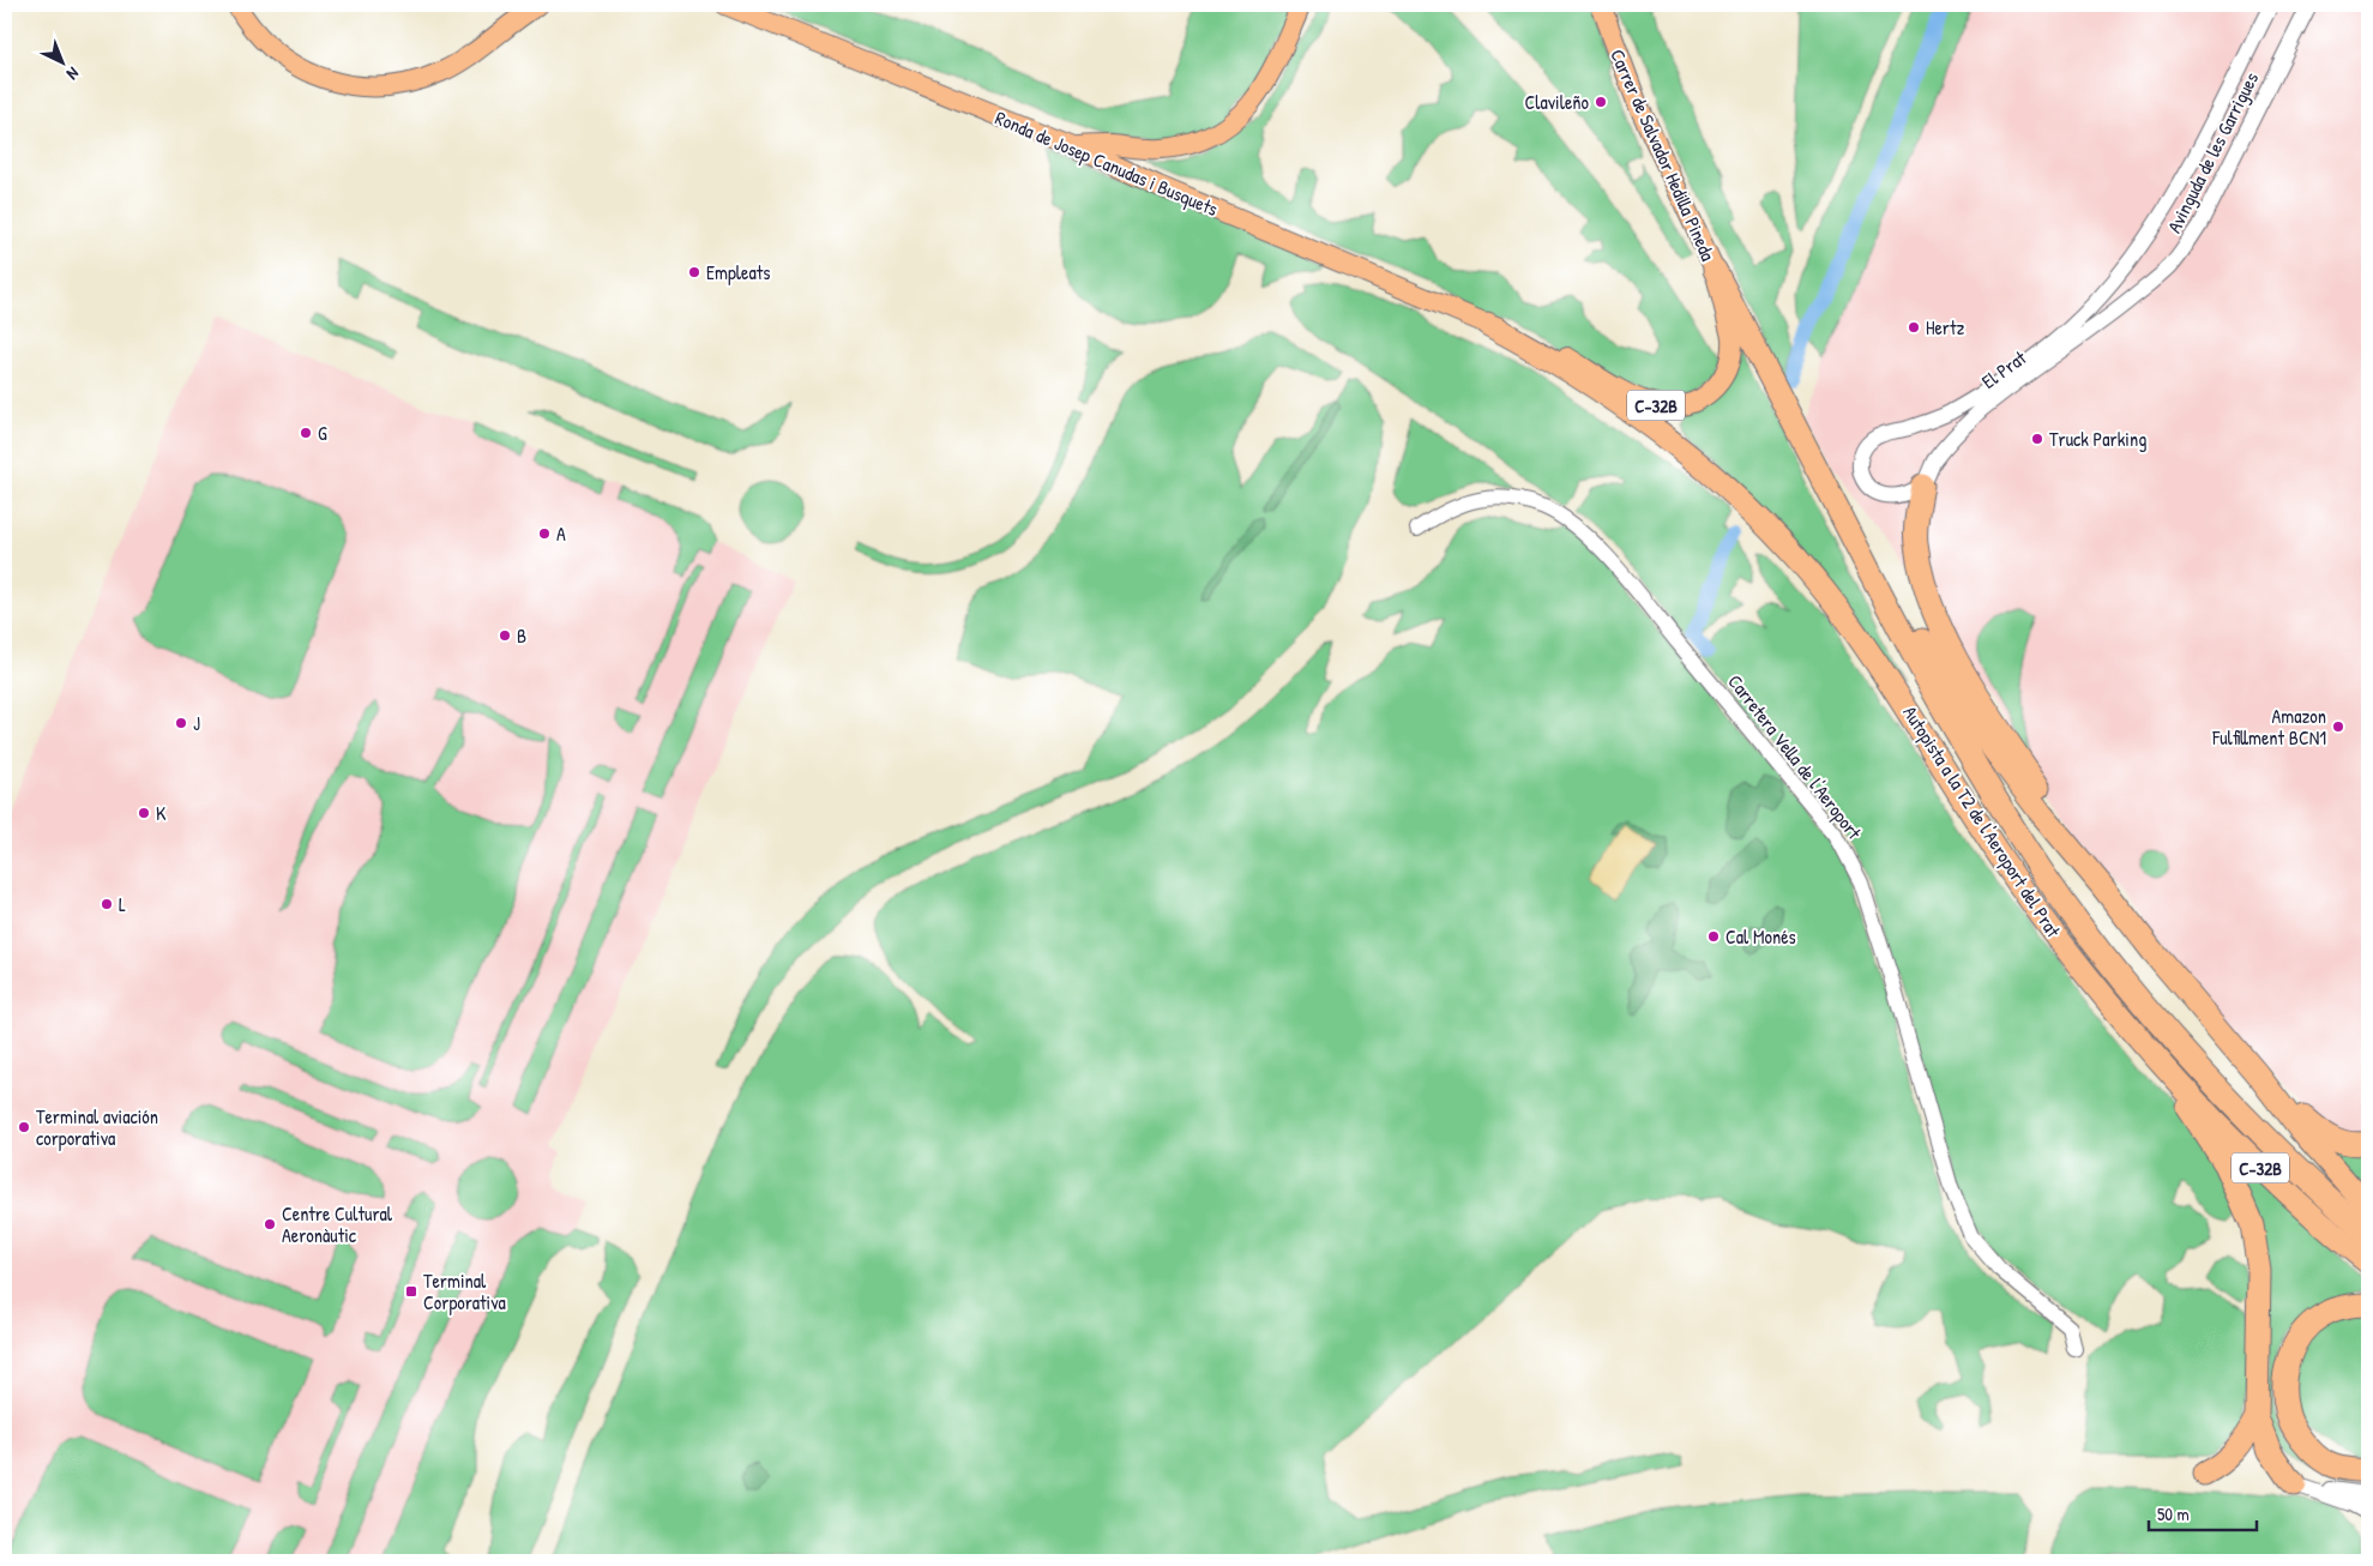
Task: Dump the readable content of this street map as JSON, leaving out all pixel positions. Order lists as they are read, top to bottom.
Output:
{
  "streets": {
    "highway": ["C-32B", "Autopista a la T2 de l'Aeroport del Prat"],
    "main road": ["Carrer de Salvador Hedilla Pineda", "Ronda de Josep Canudas i Busquets"],
    "street": ["Avinguda de les Garrigues", "El Prat", "Carretera Vella de l'Aeroport"]
  },
  "crossings": [
    ["Avinguda de les Garrigues", "El Prat"],
    ["Carrer de Salvador Hedilla Pineda", "C-32B"],
    ["Ronda de Josep Canudas i Busquets", "C-32B"],
    ["Ronda de Josep Canudas i Busquets", "Autopista a la T2 de l'Aeroport del Prat"],
    ["C-32B", "Autopista a la T2 de l'Aeroport del Prat"]
  ],
  "places": {
    "other": [
      "Clavileño",
      "Empleats",
      "Hertz",
      "G",
      "Truck Parking",
      "A",
      "B",
      "J",
      "Amazon Fulfillment BCN1",
      "K",
      "L",
      "Cal Monés",
      "Terminal aviación corporativa",
      "Centre Cultural Aeronàutic"
    ],
    "transit": ["Terminal Corporativa"]
  },
  "scale_bar": "50 m",
  "north": "bottom right"
}
